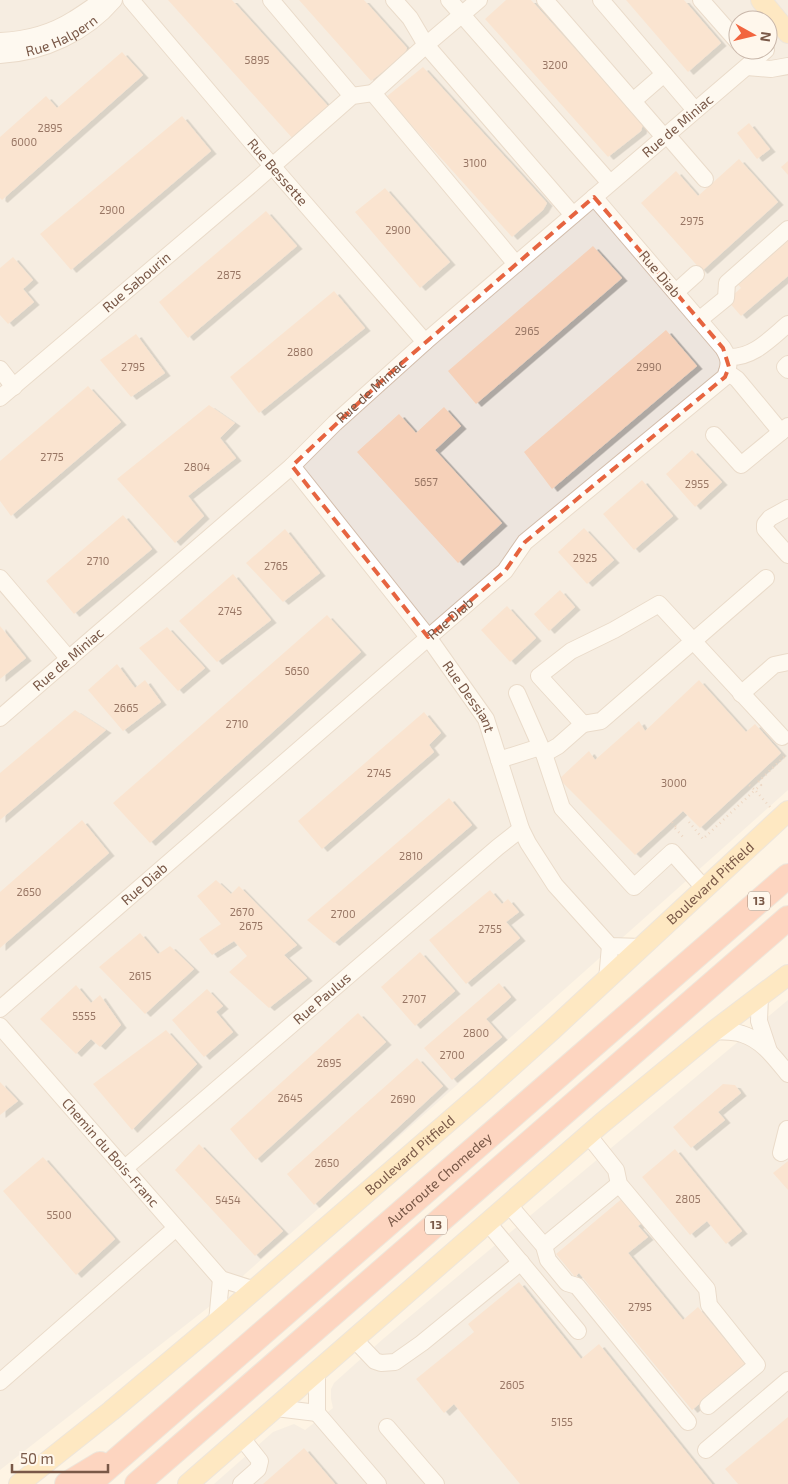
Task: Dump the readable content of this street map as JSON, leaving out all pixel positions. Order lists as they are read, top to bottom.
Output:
{
  "streets": {
    "highway": ["13", "Autoroute Chomedey"],
    "main road": ["Boulevard Pitfield"],
    "street": [
      "Rue Halpern",
      "Rue de Miniac",
      "Rue Bessette",
      "Rue Diab",
      "Rue Sabourin",
      "Rue Dessiant",
      "Rue Paulus",
      "Chemin du Bois-Franc"
    ]
  },
  "crossings": [
    ["Rue de Miniac", "Rue Bessette"],
    ["Rue de Miniac", "Rue Diab"],
    ["Rue de Miniac", "Rue Dessiant"],
    ["Rue Bessette", "Rue Sabourin"],
    ["Rue Diab", "Rue Dessiant"],
    ["Rue Dessiant", "Rue Paulus"],
    ["Rue Paulus", "Chemin du Bois-Franc"]
  ],
  "house_numbers": [
    "5895",
    "3200",
    "2895",
    "6000",
    "3100",
    "2900",
    "2975",
    "2900",
    "2875",
    "2965",
    "2880",
    "2795",
    "2990",
    "2775",
    "2804",
    "5657",
    "2955",
    "2925",
    "2710",
    "2765",
    "2745",
    "5650",
    "2665",
    "2710",
    "2745",
    "3000",
    "2810",
    "2650",
    "2670",
    "2700",
    "2675",
    "2755",
    "2615",
    "2707",
    "5555",
    "2800",
    "2700",
    "2695",
    "2645",
    "2690",
    "2650",
    "2805",
    "5454",
    "5500",
    "2795",
    "2605",
    "5155"
  ],
  "scale_bar": "50 m",
  "north": "right"
}
